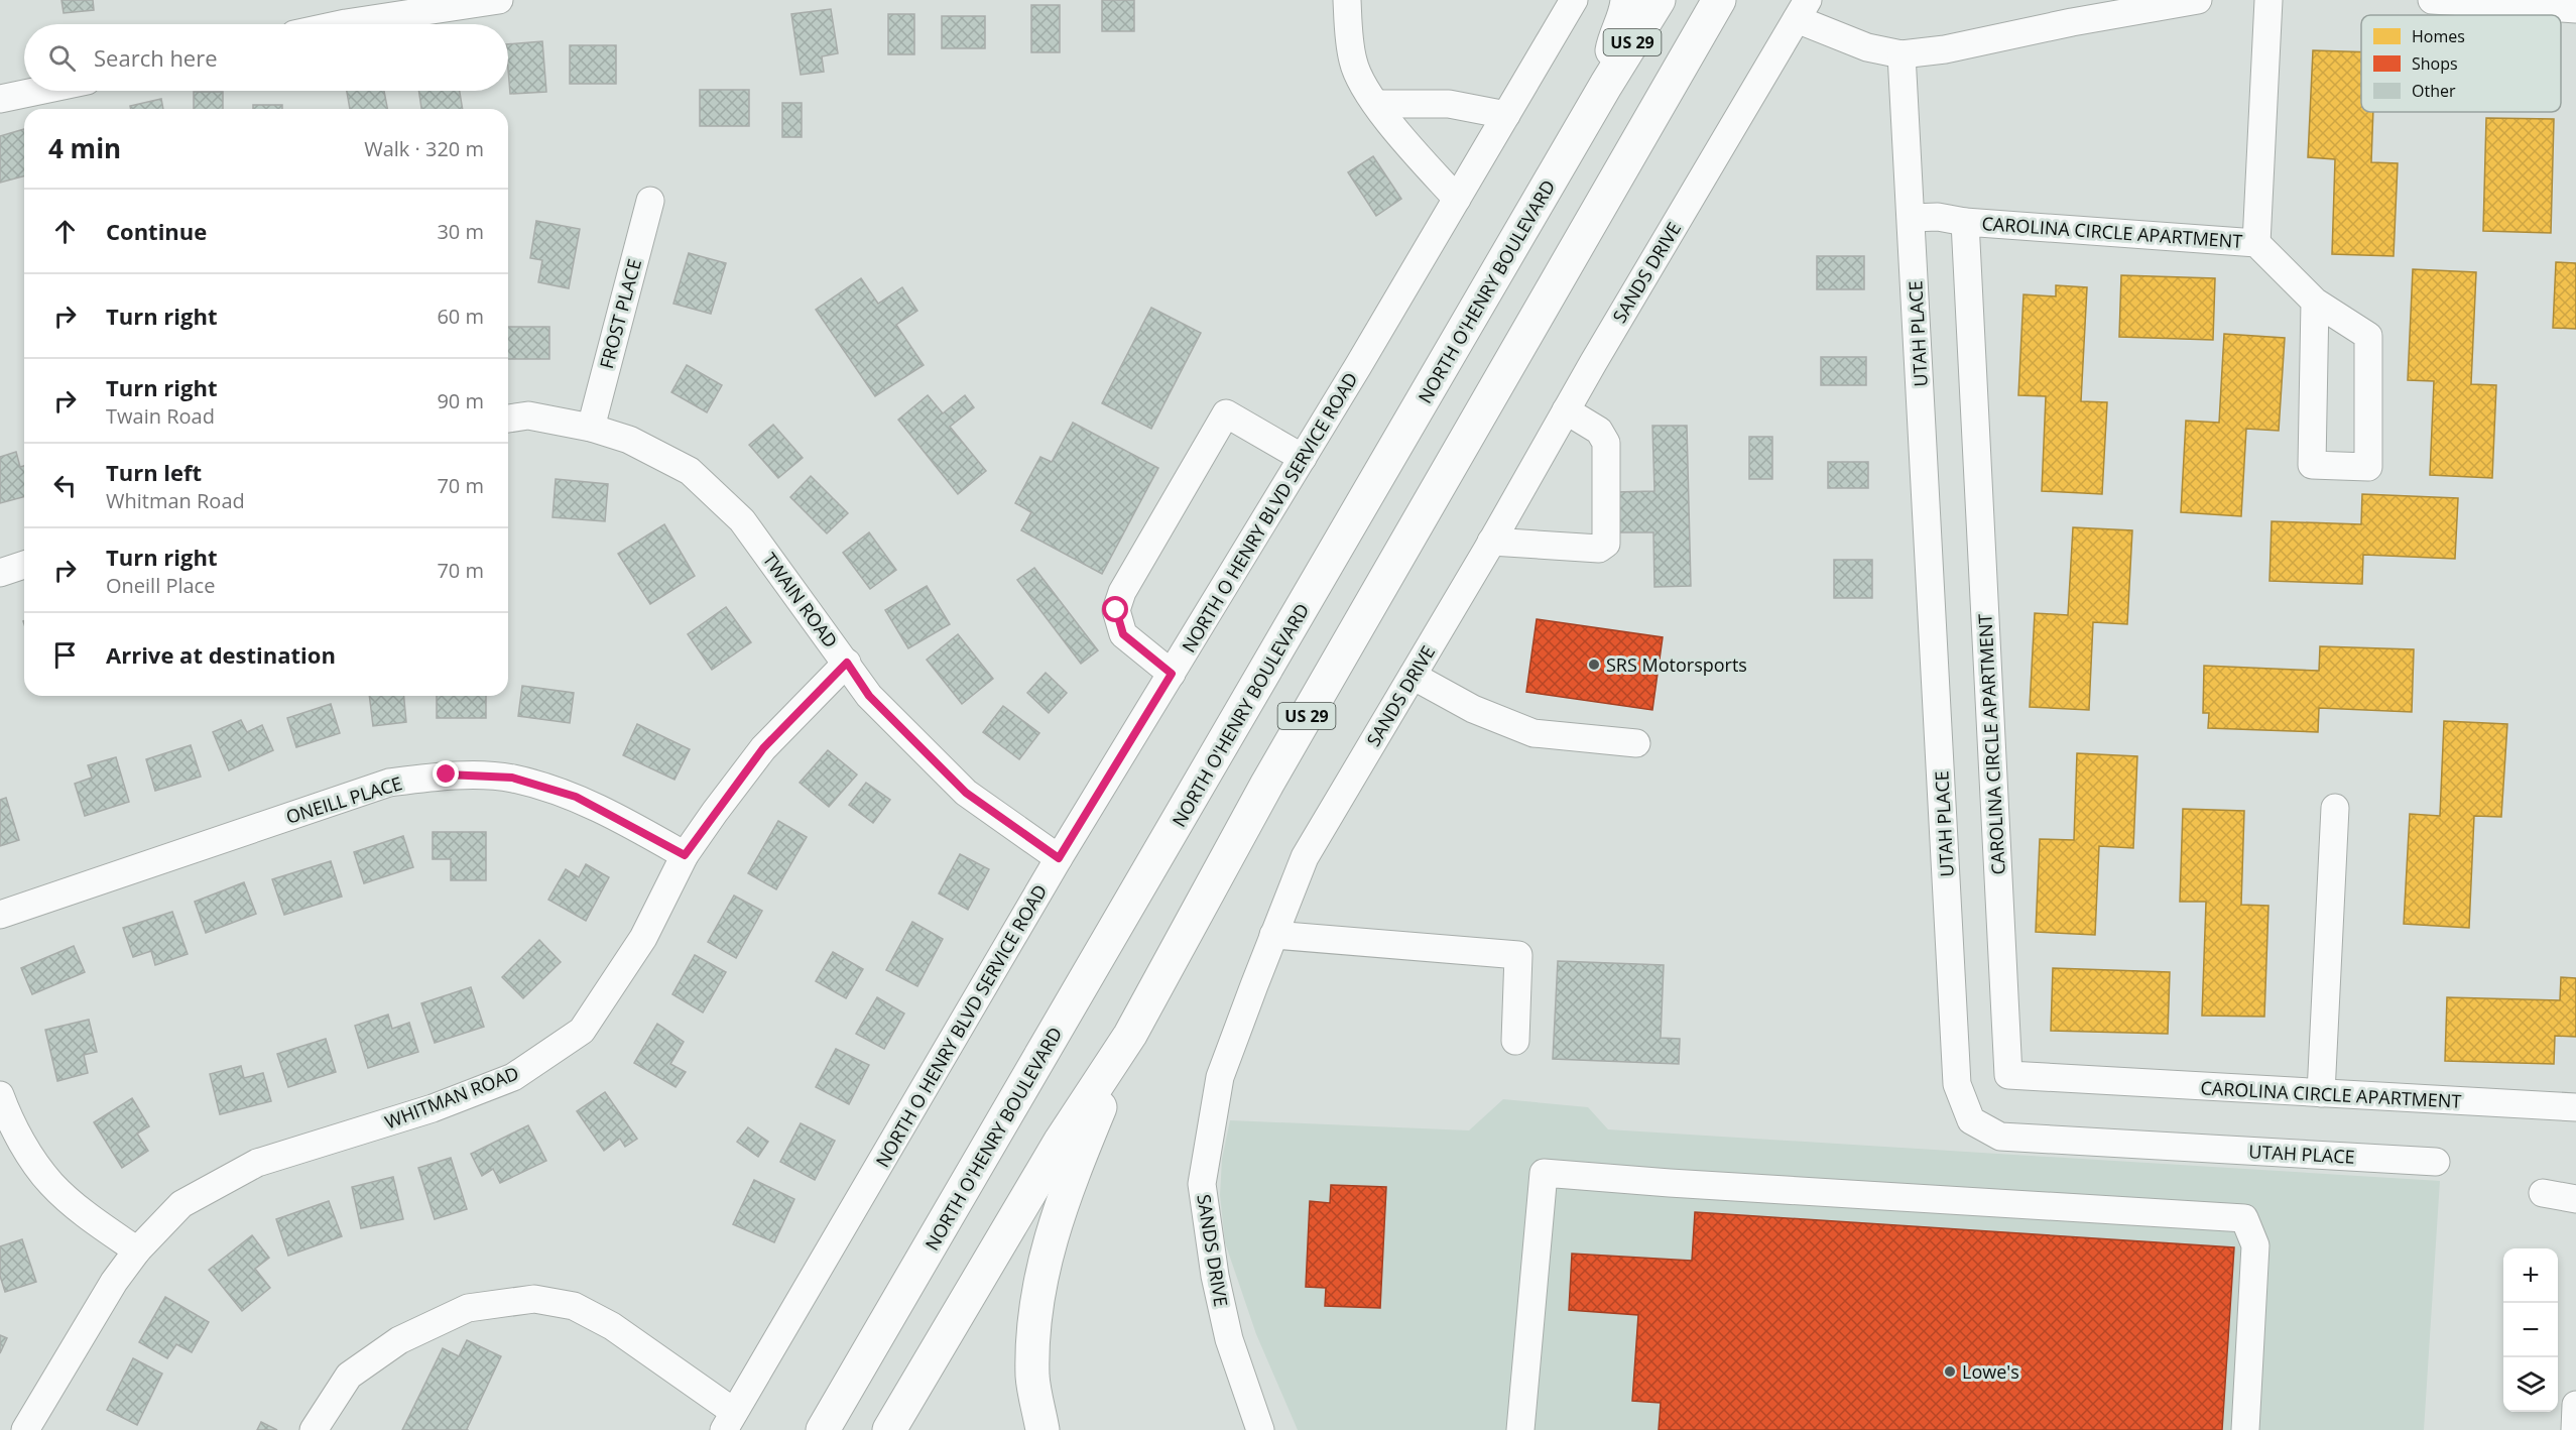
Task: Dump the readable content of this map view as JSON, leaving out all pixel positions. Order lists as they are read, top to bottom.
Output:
{
  "streets": {
    "highway": ["US 29", "NORTH O'HENRY BOULEVARD"],
    "street": [
      "CAROLINA CIRCLE APARTMENT",
      "SANDS DRIVE",
      "FROST PLACE",
      "UTAH PLACE",
      "NORTH O HENRY BLVD SERVICE ROAD",
      "TWAIN ROAD",
      "ONEILL PLACE",
      "WHITMAN ROAD"
    ]
  },
  "crossings": [
    ["FROST PLACE", "TWAIN ROAD"],
    ["NORTH O HENRY BLVD SERVICE ROAD", "TWAIN ROAD"],
    ["TWAIN ROAD", "WHITMAN ROAD"],
    ["ONEILL PLACE", "WHITMAN ROAD"]
  ],
  "places": ["SRS Motorsports", "Lowe's"],
  "legend": ["Homes", "Shops", "Other"],
  "page": {
    "search": "Search here",
    "heading": ["4 min", "Walk · 320 m"],
    "list": [
      ["Continue", "30 m"],
      ["Turn right", "60 m"],
      ["Turn right", "Twain Road", "90 m"],
      ["Turn left", "Whitman Road", "70 m"],
      ["Turn right", "Oneill Place", "70 m"],
      "Arrive at destination"
    ],
    "map_buttons": ["+", "−"]
  }
}
